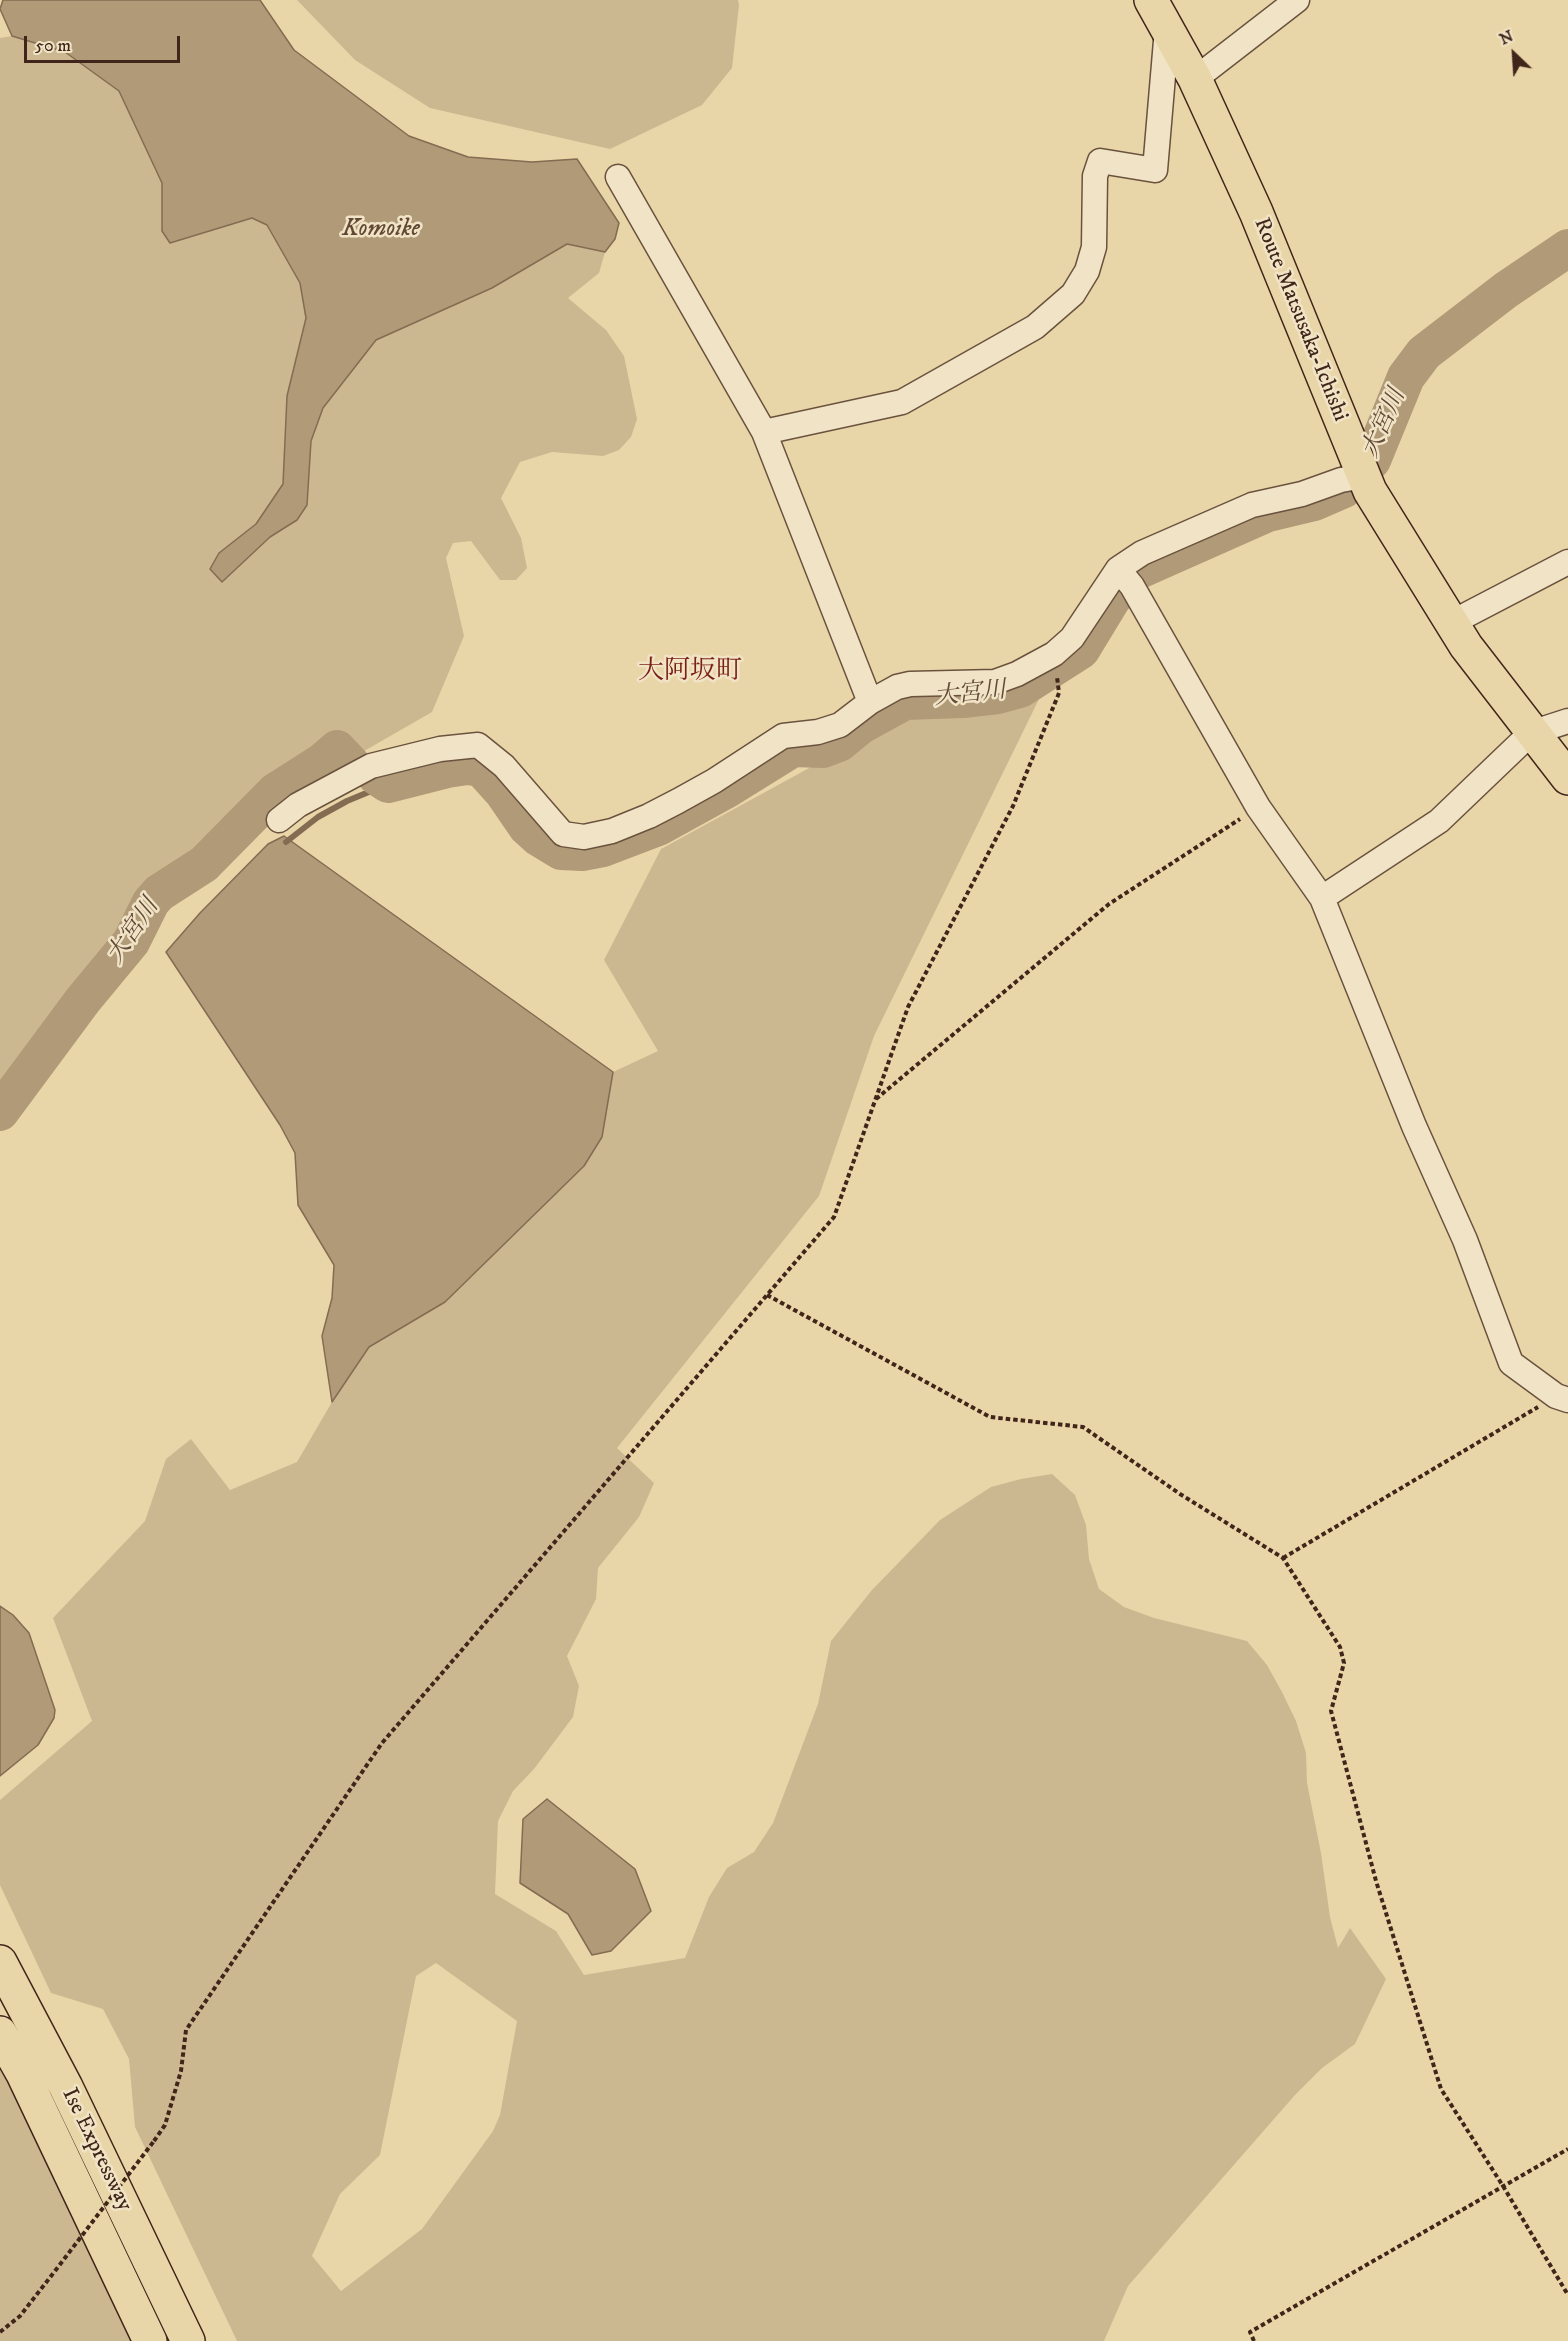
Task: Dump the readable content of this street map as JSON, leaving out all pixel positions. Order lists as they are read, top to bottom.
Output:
{
  "streets": {
    "main road": ["Route Matsusaka-Ichishi", "Ise Expressway"]
  },
  "districts": ["大阿坂町"],
  "water": ["Komoike", "大宮川"],
  "scale_bar": "50 m",
  "north": "top left"
}
